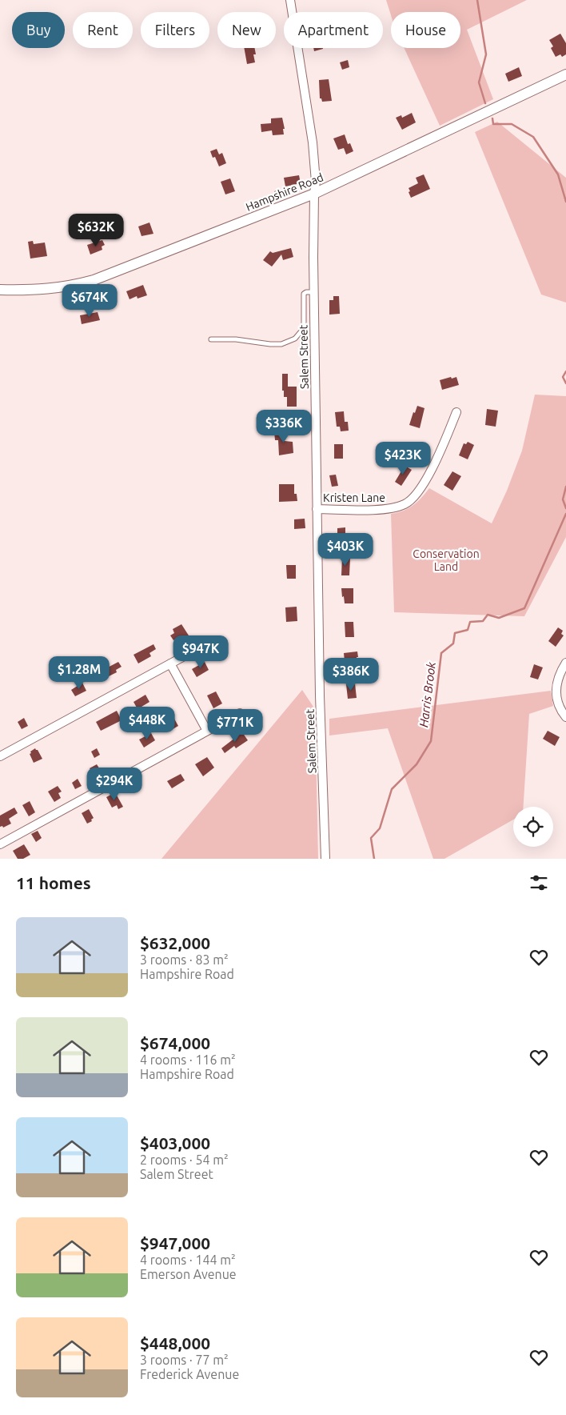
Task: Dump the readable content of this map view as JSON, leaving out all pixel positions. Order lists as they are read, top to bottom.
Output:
{
  "streets": {
    "street": ["Hampshire Road", "Salem Street", "Kristen Lane"]
  },
  "crossings": [
    ["Hampshire Road", "Salem Street"],
    ["Salem Street", "Kristen Lane"]
  ],
  "water": ["Harris Brook"],
  "parks": ["Conservation Land"],
  "page": {
    "chip": [
      "Buy",
      "Rent",
      "Filters",
      "New",
      "Apartment",
      "House"
    ],
    "price": [
      "$632K",
      "$674K",
      "$336K",
      "$423K",
      "$403K",
      "$947K",
      "$1.28M",
      "$386K",
      "$448K",
      "$771K",
      "$294K"
    ],
    "heading": "11 homes",
    "list": [
      {
        "name": "$632,000",
        "note": "3 rooms · 83 m² · Hampshire Road"
      },
      {
        "name": "$674,000",
        "note": "4 rooms · 116 m² · Hampshire Road"
      },
      {
        "name": "$403,000",
        "note": "2 rooms · 54 m² · Salem Street"
      },
      {
        "name": "$947,000",
        "note": "4 rooms · 144 m² · Emerson Avenue"
      },
      {
        "name": "$448,000",
        "note": "3 rooms · 77 m² · Frederick Avenue"
      }
    ]
  }
}
